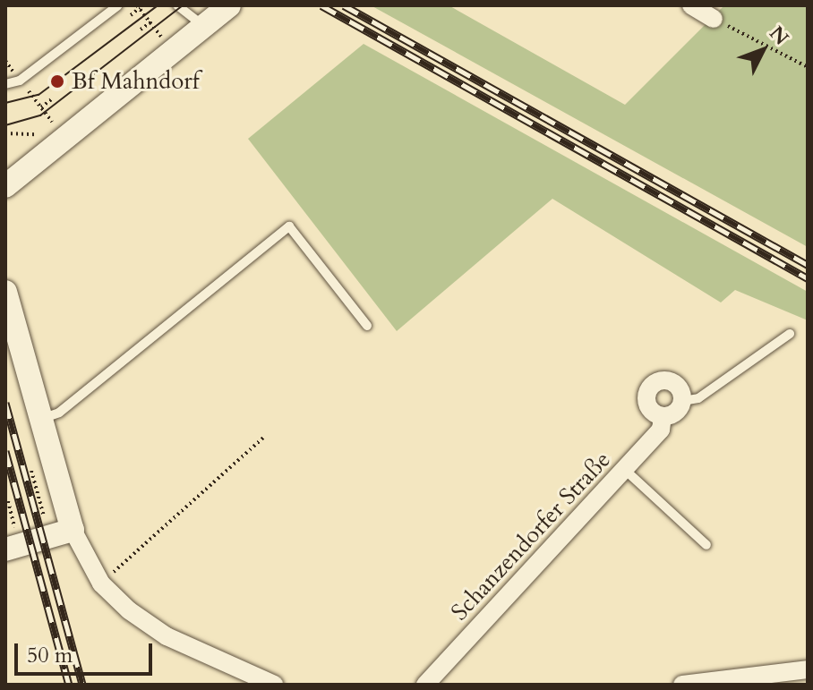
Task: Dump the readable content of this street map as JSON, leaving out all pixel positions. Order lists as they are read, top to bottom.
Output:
{
  "streets": {
    "street": ["Schanzendorfer Straße"]
  },
  "places": ["Bf Mahndorf"],
  "scale_bar": "50 m",
  "north": "top right"
}
